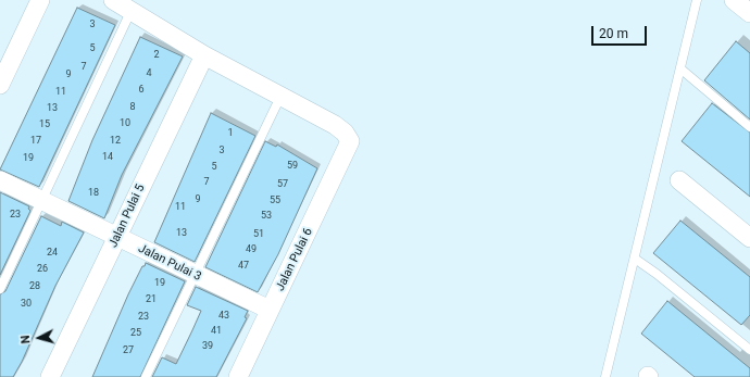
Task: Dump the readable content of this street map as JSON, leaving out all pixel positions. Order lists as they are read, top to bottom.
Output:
{
  "streets": {
    "street": ["Jalan Pulai 5", "Jalan Pulai 6", "Jalan Pulai 3"]
  },
  "crossings": [
    ["Jalan Pulai 5", "Jalan Pulai 3"],
    ["Jalan Pulai 6", "Jalan Pulai 3"]
  ],
  "house_numbers": [
    "3",
    "5",
    "2",
    "7",
    "4",
    "9",
    "6",
    "11",
    "8",
    "13",
    "10",
    "15",
    "1",
    "17",
    "12",
    "3",
    "14",
    "19",
    "59",
    "5",
    "7",
    "57",
    "18",
    "9",
    "55",
    "11",
    "23",
    "53",
    "13",
    "51",
    "49",
    "24",
    "47",
    "26",
    "19",
    "28",
    "21",
    "30",
    "43",
    "23",
    "41",
    "25",
    "39",
    "27"
  ],
  "scale_bar": "20 m",
  "north": "left"
}
